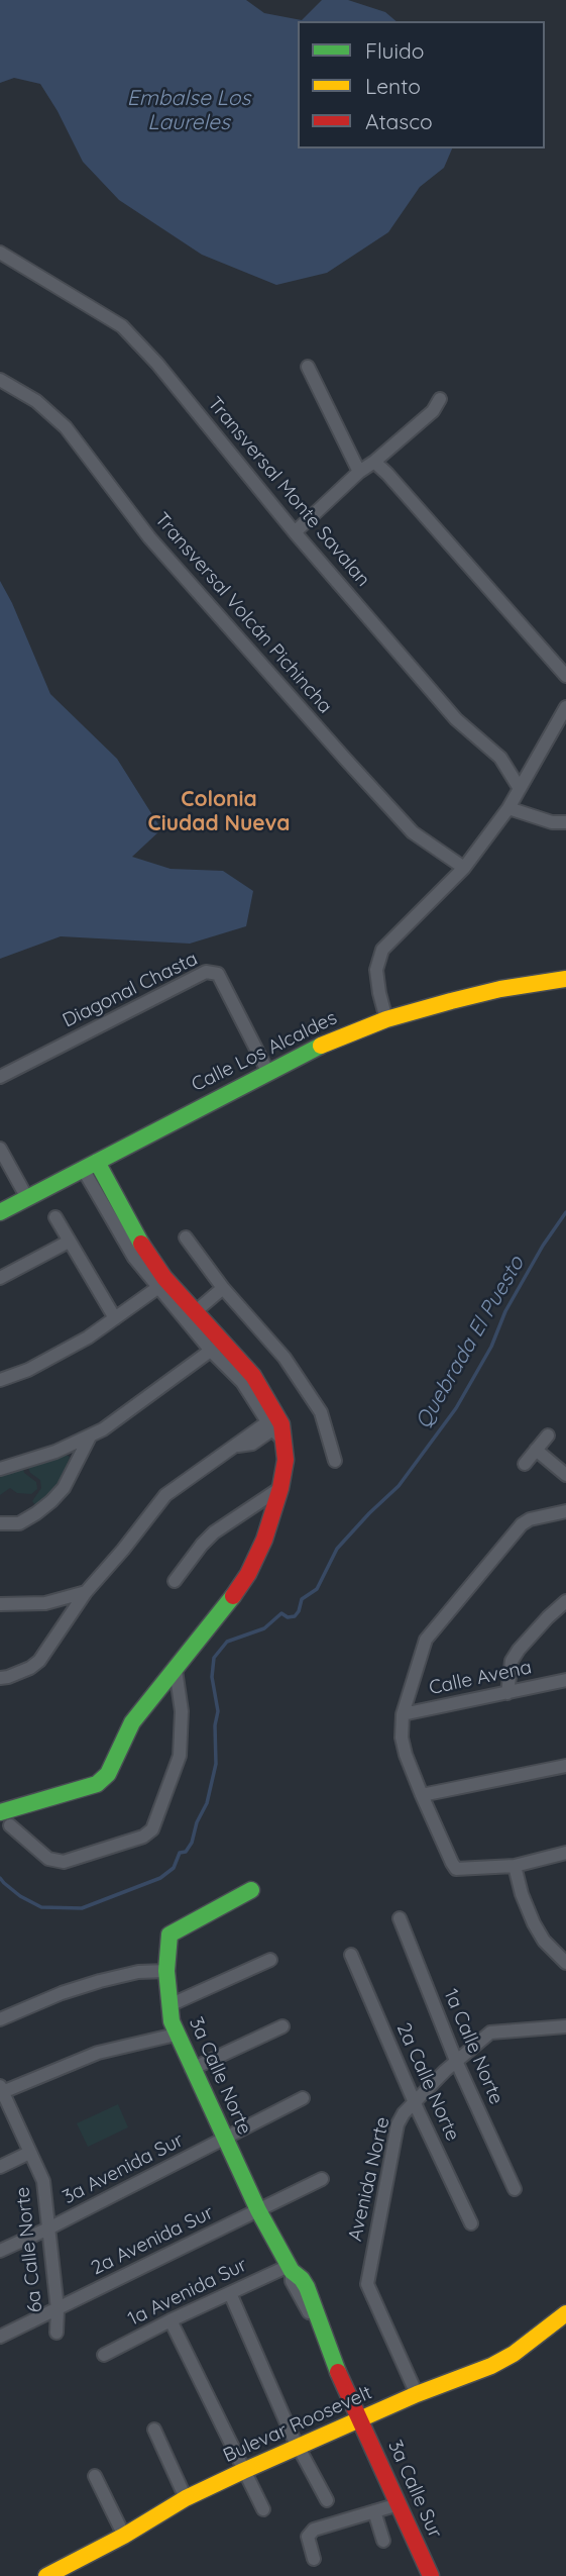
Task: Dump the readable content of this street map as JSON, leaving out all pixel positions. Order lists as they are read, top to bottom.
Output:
{
  "streets": {
    "street": [
      "Transversal Monte Savalan",
      "Transversal Volcán Pichincha",
      "Diagonal Chasta",
      "Calle Los Alcaldes",
      "Calle Avena",
      "1a Calle Norte",
      "3a Calle Norte",
      "2a Calle Norte",
      "3a Avenida Sur",
      "Avenida Norte",
      "2a Avenida Sur",
      "6a Calle Norte",
      "1a Avenida Sur",
      "Bulevar Roosevelt",
      "3a Calle Sur"
    ]
  },
  "crossings": [
    ["Diagonal Chasta", "Calle Los Alcaldes"],
    ["1a Calle Norte", "Avenida Norte"],
    ["3a Calle Norte", "3a Avenida Sur"],
    ["3a Calle Norte", "2a Avenida Sur"],
    ["3a Calle Norte", "1a Avenida Sur"],
    ["3a Calle Norte", "Bulevar Roosevelt"],
    ["3a Calle Norte", "3a Calle Sur"],
    ["2a Calle Norte", "Avenida Norte"],
    ["3a Avenida Sur", "6a Calle Norte"],
    ["Avenida Norte", "Bulevar Roosevelt"],
    ["2a Avenida Sur", "6a Calle Norte"],
    ["Bulevar Roosevelt", "3a Calle Sur"]
  ],
  "districts": ["Colonia Ciudad Nueva"],
  "water": ["Embalse Los Laureles", "Quebrada El Puesto"],
  "legend": ["Fluido", "Lento", "Atasco"]
}
